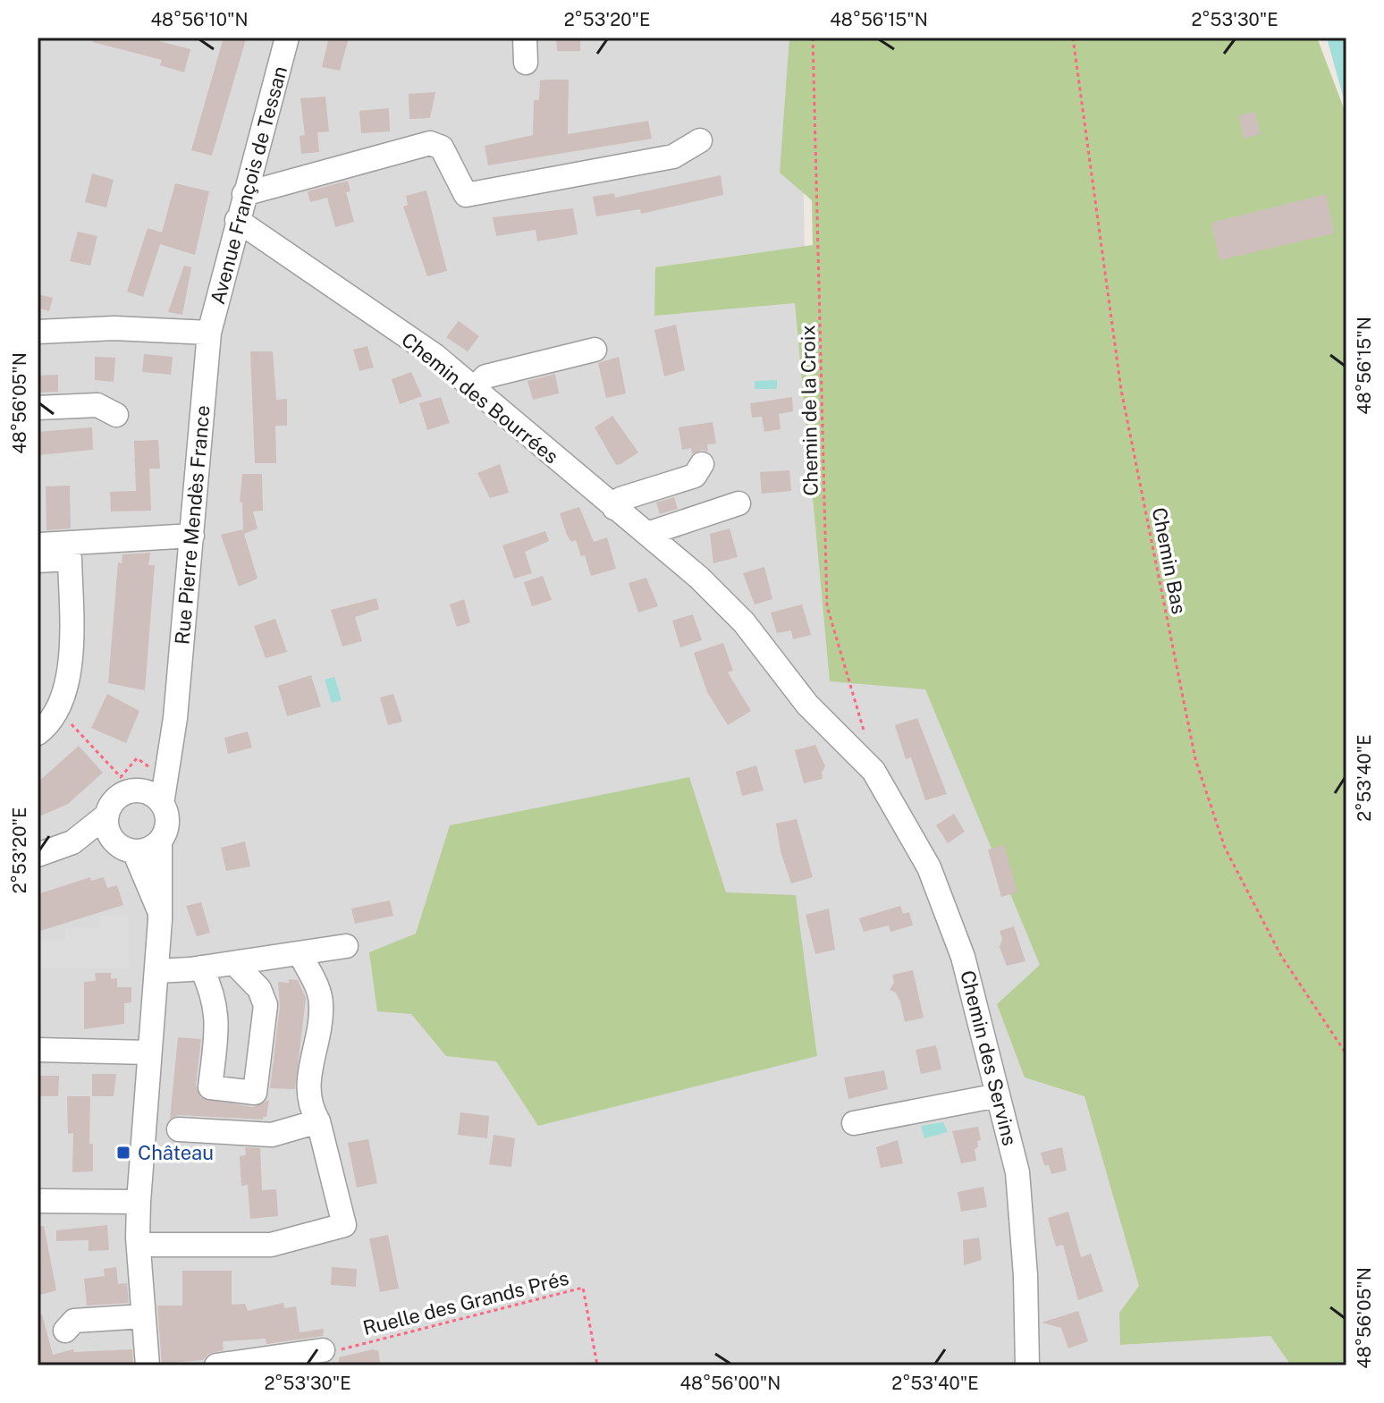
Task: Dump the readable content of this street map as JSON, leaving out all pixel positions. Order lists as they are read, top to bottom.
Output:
{
  "streets": {
    "street": [
      "Avenue François de Tessan",
      "Chemin des Bourrées",
      "Rue Pierre Mendès France",
      "Chemin des Servins"
    ],
    "path": ["Chemin de la Croix", "Chemin Bas", "Ruelle des Grands Prés"]
  },
  "crossings": [
    ["Avenue François de Tessan", "Chemin des Bourrées"],
    ["Avenue François de Tessan", "Rue Pierre Mendès France"],
    ["Chemin des Bourrées", "Chemin des Servins"]
  ],
  "places": {
    "transit": ["Château"]
  },
  "coordinates": [
    "48°56'10\"N",
    "2°53'20\"E",
    "48°56'15\"N",
    "2°53'30\"E",
    "48°56'05\"N",
    "2°53'40\"E",
    "48°56'00\"N"
  ]
}
